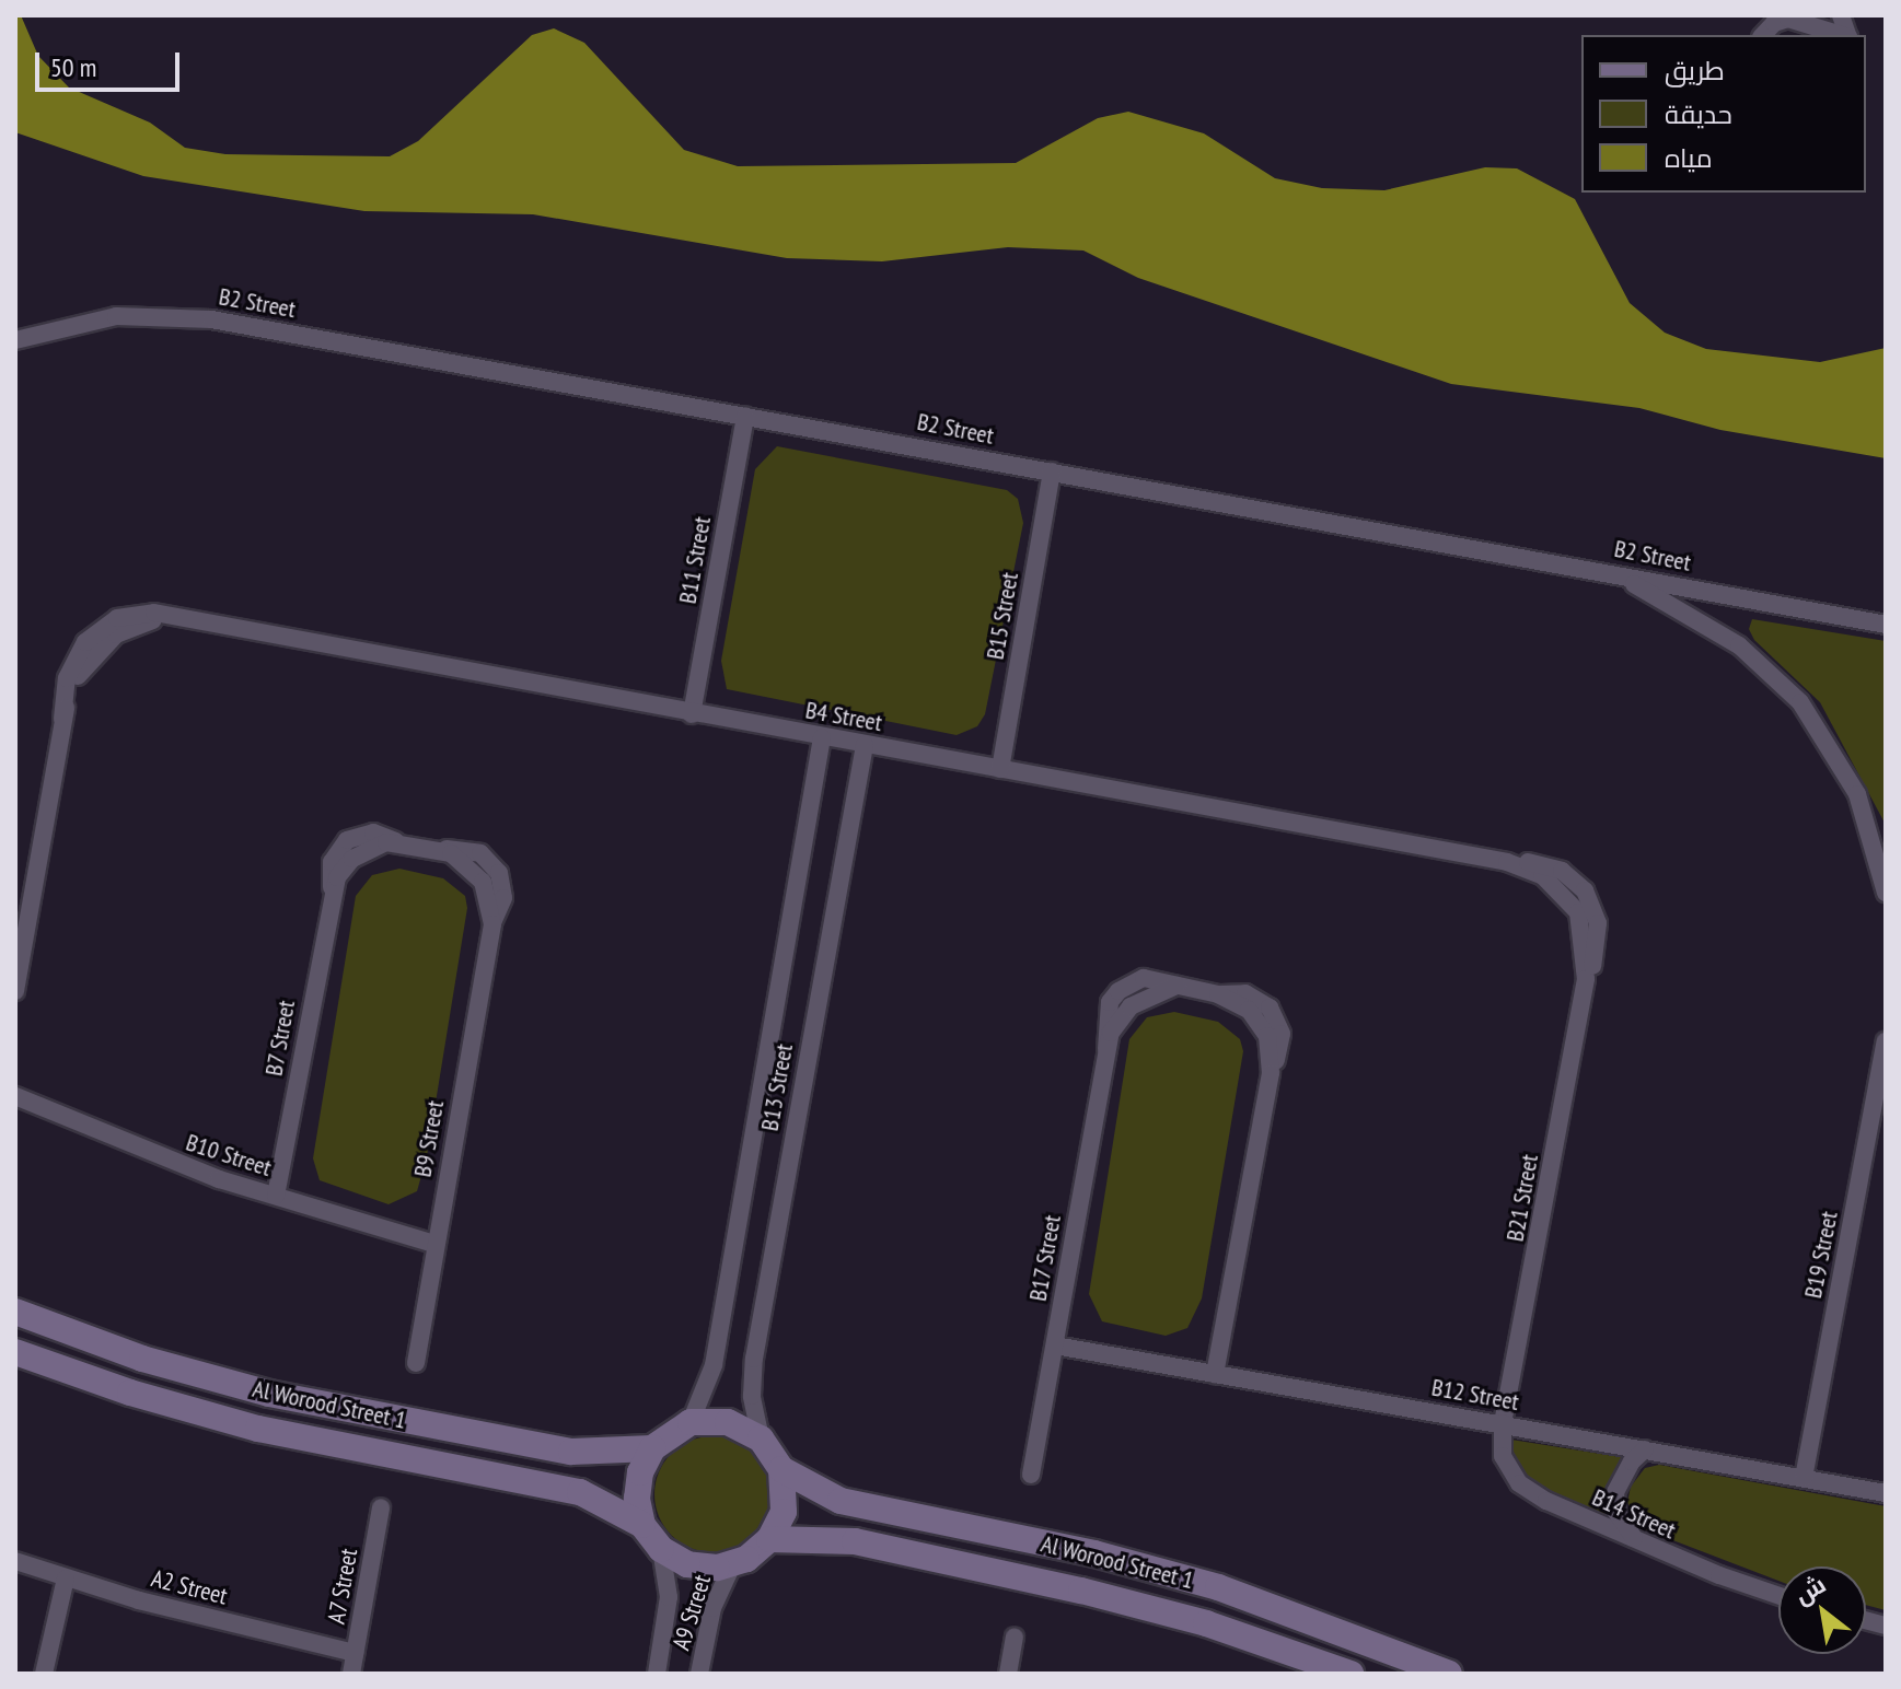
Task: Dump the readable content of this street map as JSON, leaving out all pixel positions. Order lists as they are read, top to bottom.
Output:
{
  "streets": {
    "street": [
      "B2 Street",
      "B11 Street",
      "B15 Street",
      "B4 Street",
      "B7 Street",
      "B13 Street",
      "B9 Street",
      "B10 Street",
      "B21 Street",
      "B19 Street",
      "B17 Street",
      "B12 Street",
      "Al Worood Street 1",
      "B14 Street",
      "A7 Street",
      "A2 Street",
      "A9 Street"
    ]
  },
  "crossings": [
    ["B2 Street", "B11 Street"],
    ["B2 Street", "B15 Street"],
    ["B11 Street", "B4 Street"],
    ["B15 Street", "B4 Street"],
    ["B4 Street", "B13 Street"],
    ["B4 Street", "B21 Street"],
    ["B7 Street", "B9 Street"],
    ["B7 Street", "B10 Street"],
    ["B13 Street", "Al Worood Street 1"],
    ["B13 Street", "A9 Street"],
    ["B9 Street", "B10 Street"],
    ["B21 Street", "B12 Street"],
    ["B21 Street", "B14 Street"],
    ["B19 Street", "B12 Street"],
    ["B17 Street", "B12 Street"],
    ["B12 Street", "B14 Street"],
    ["Al Worood Street 1", "A9 Street"],
    ["A7 Street", "A2 Street"]
  ],
  "legend": ["طريق", "حديقة", "مياه"],
  "scale_bar": "50 m",
  "north": "top left"
}
